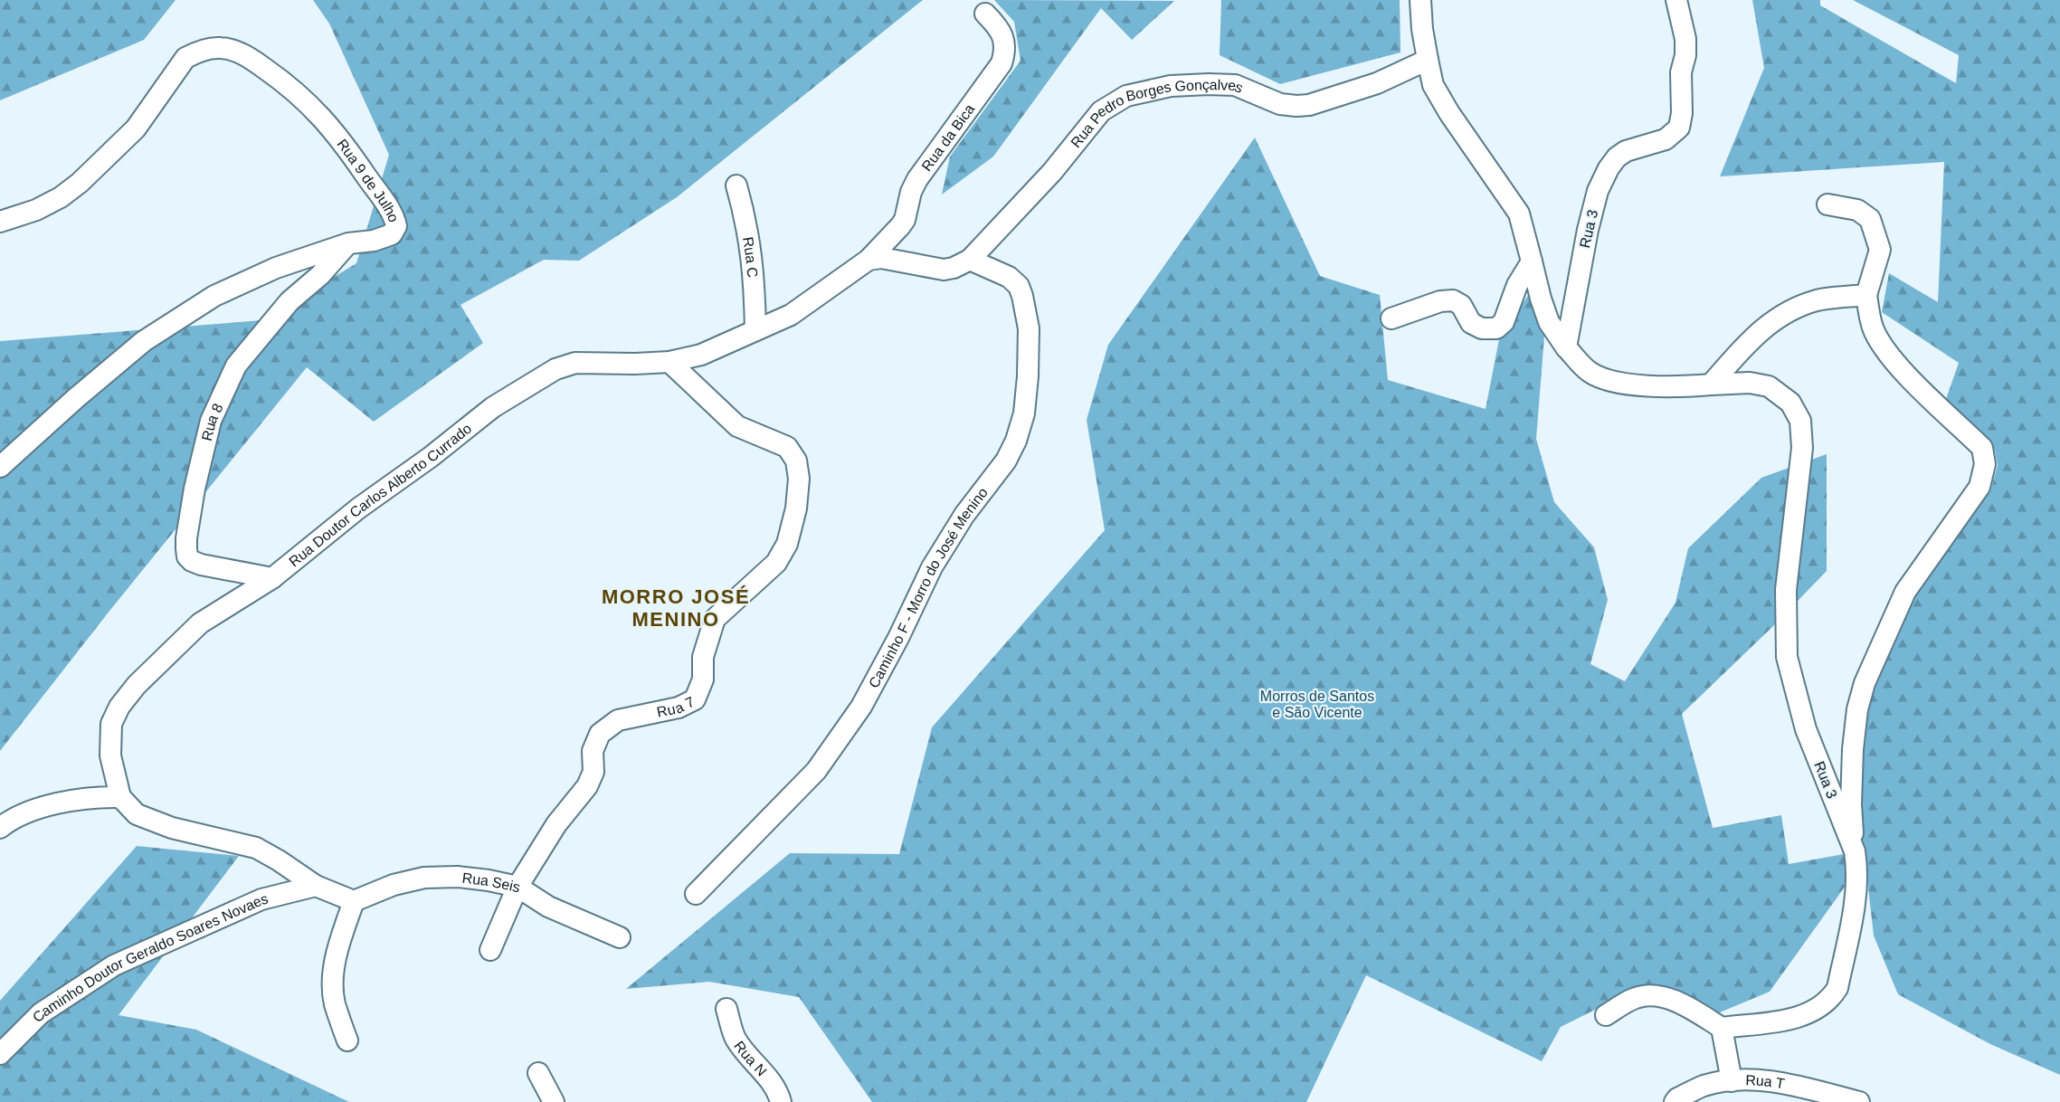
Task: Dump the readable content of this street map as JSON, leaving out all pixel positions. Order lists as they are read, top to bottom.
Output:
{
  "streets": {
    "street": [
      "Rua Pedro Borges Gonçalves",
      "Rua da Bica",
      "Rua 9 de Julho",
      "Rua 3",
      "Rua C",
      "Rua 8",
      "Rua Doutor Carlos Alberto Currado",
      "Caminho F - Morro do José Menino",
      "Rua 7",
      "Rua Seis",
      "Caminho Doutor Geraldo Soares Novaes",
      "Rua N",
      "Rua T"
    ]
  },
  "crossings": [
    ["Rua Pedro Borges Gonçalves", "Rua da Bica"],
    ["Rua Pedro Borges Gonçalves", "Rua Doutor Carlos Alberto Currado"],
    ["Rua Pedro Borges Gonçalves", "Caminho F - Morro do José Menino"],
    ["Rua da Bica", "Rua Doutor Carlos Alberto Currado"],
    ["Rua 9 de Julho", "Rua 8"],
    ["Rua C", "Rua Doutor Carlos Alberto Currado"],
    ["Rua 8", "Rua Doutor Carlos Alberto Currado"],
    ["Rua Doutor Carlos Alberto Currado", "Rua 7"],
    ["Rua 7", "Rua Seis"]
  ],
  "districts": ["MORRO JOSÉ MENINO"],
  "parks": ["Morros de Santos e São Vicente"]
}
